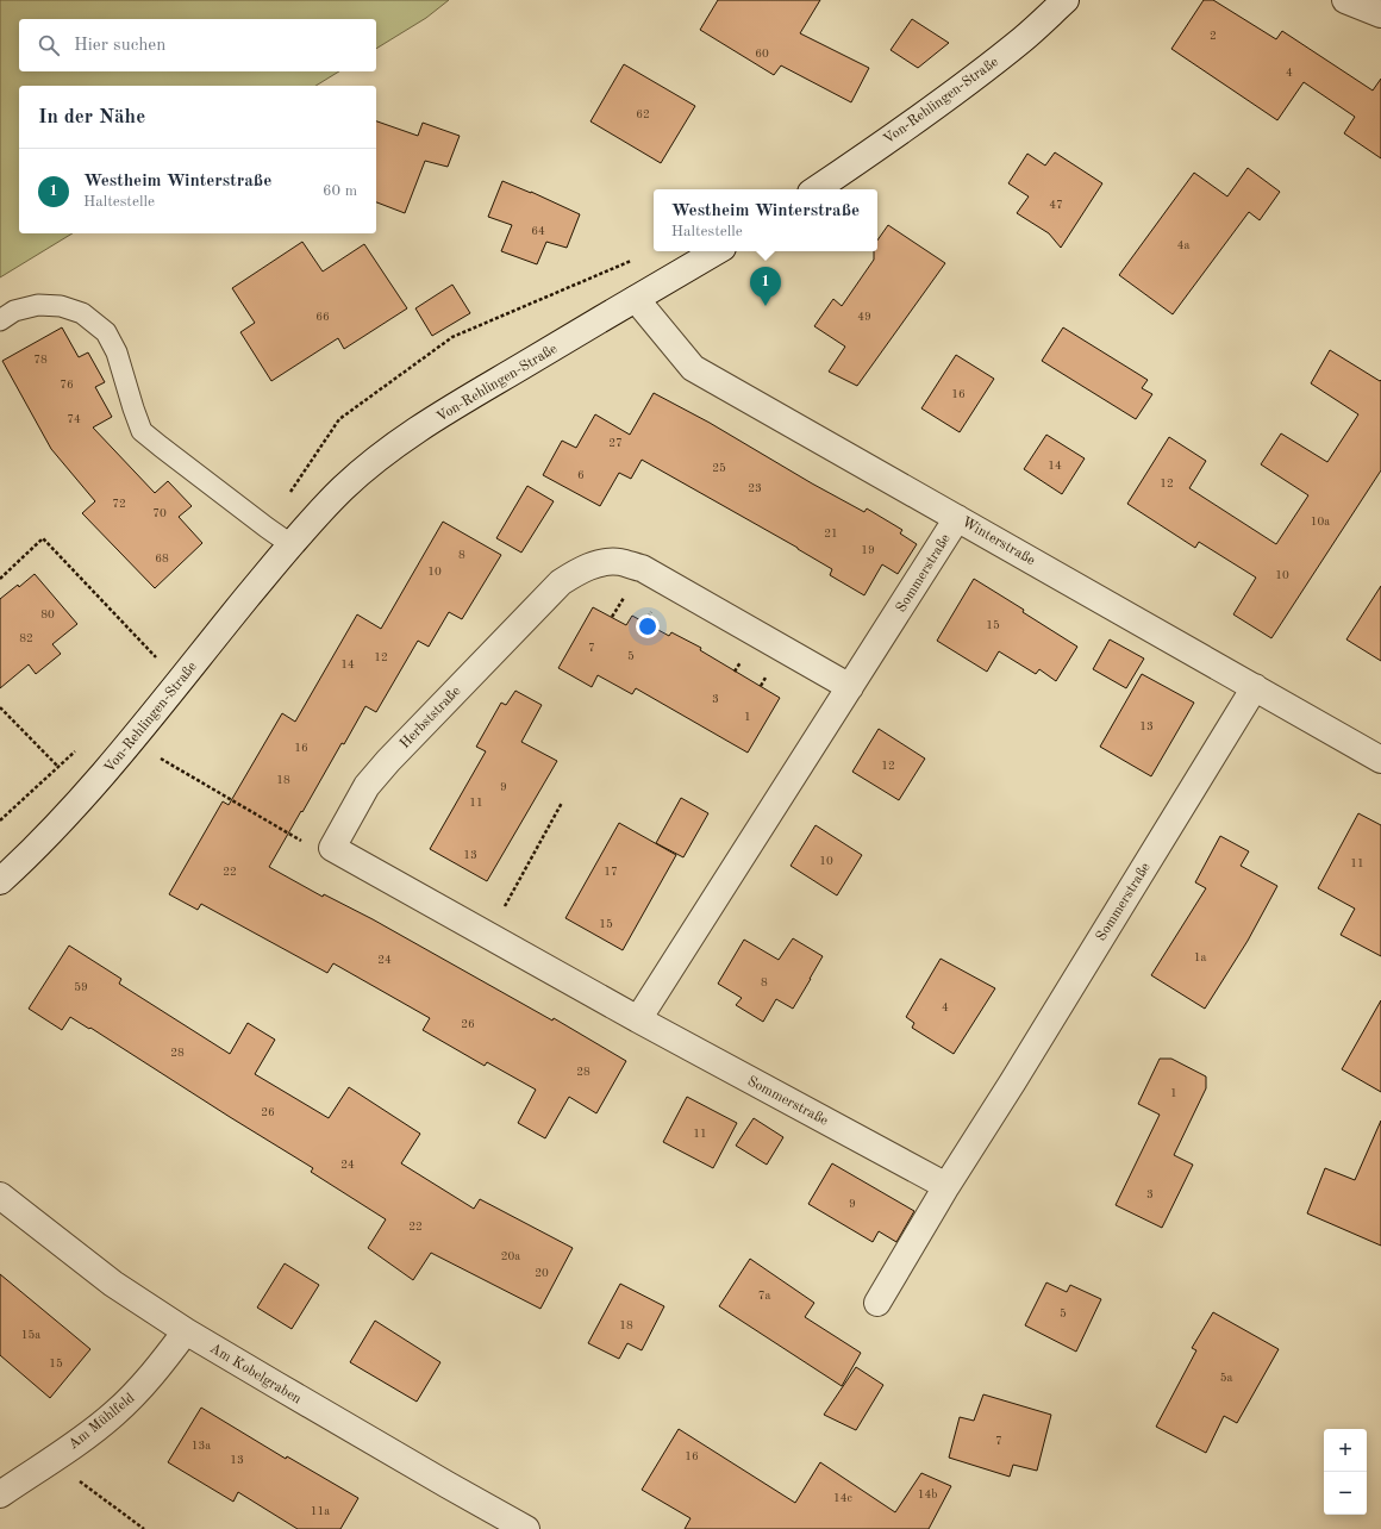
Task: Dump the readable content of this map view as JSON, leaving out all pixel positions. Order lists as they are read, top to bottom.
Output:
{
  "streets": {
    "street": [
      "Von-Rehlingen-Straße",
      "Winterstraße",
      "Sommerstraße",
      "Herbststraße",
      "Am Kobelgraben",
      "Am Mühlfeld"
    ]
  },
  "crossings": [
    ["Von-Rehlingen-Straße", "Winterstraße"],
    ["Winterstraße", "Sommerstraße"],
    ["Sommerstraße", "Herbststraße"],
    ["Am Kobelgraben", "Am Mühlfeld"]
  ],
  "house_numbers": [
    "2",
    "60",
    "4",
    "62",
    "47",
    "64",
    "4a",
    "66",
    "49",
    "78",
    "76",
    "16",
    "74",
    "27",
    "14",
    "25",
    "6",
    "12",
    "23",
    "72",
    "70",
    "10a",
    "21",
    "19",
    "8",
    "68",
    "10",
    "10",
    "80",
    "15",
    "82",
    "7",
    "5",
    "12",
    "14",
    "3",
    "1",
    "13",
    "16",
    "12",
    "18",
    "9",
    "11",
    "13",
    "10",
    "11",
    "22",
    "17",
    "15",
    "1a",
    "24",
    "8",
    "59",
    "4",
    "26",
    "28",
    "28",
    "1",
    "26",
    "11",
    "24",
    "3",
    "9",
    "22",
    "20a",
    "20",
    "7a",
    "5",
    "18",
    "15a",
    "15",
    "5a",
    "7",
    "13a",
    "16",
    "13",
    "14b",
    "14c",
    "11a"
  ],
  "page": {
    "search": "Hier suchen",
    "heading": "In der Nähe",
    "list": [
      {
        "mark": "1",
        "name": "Westheim Winterstraße",
        "note": "Haltestelle",
        "value": "60 m"
      }
    ],
    "popup": ["Westheim Winterstraße", "Haltestelle"],
    "pins": "1",
    "map_buttons": ["+", "−"]
  }
}
